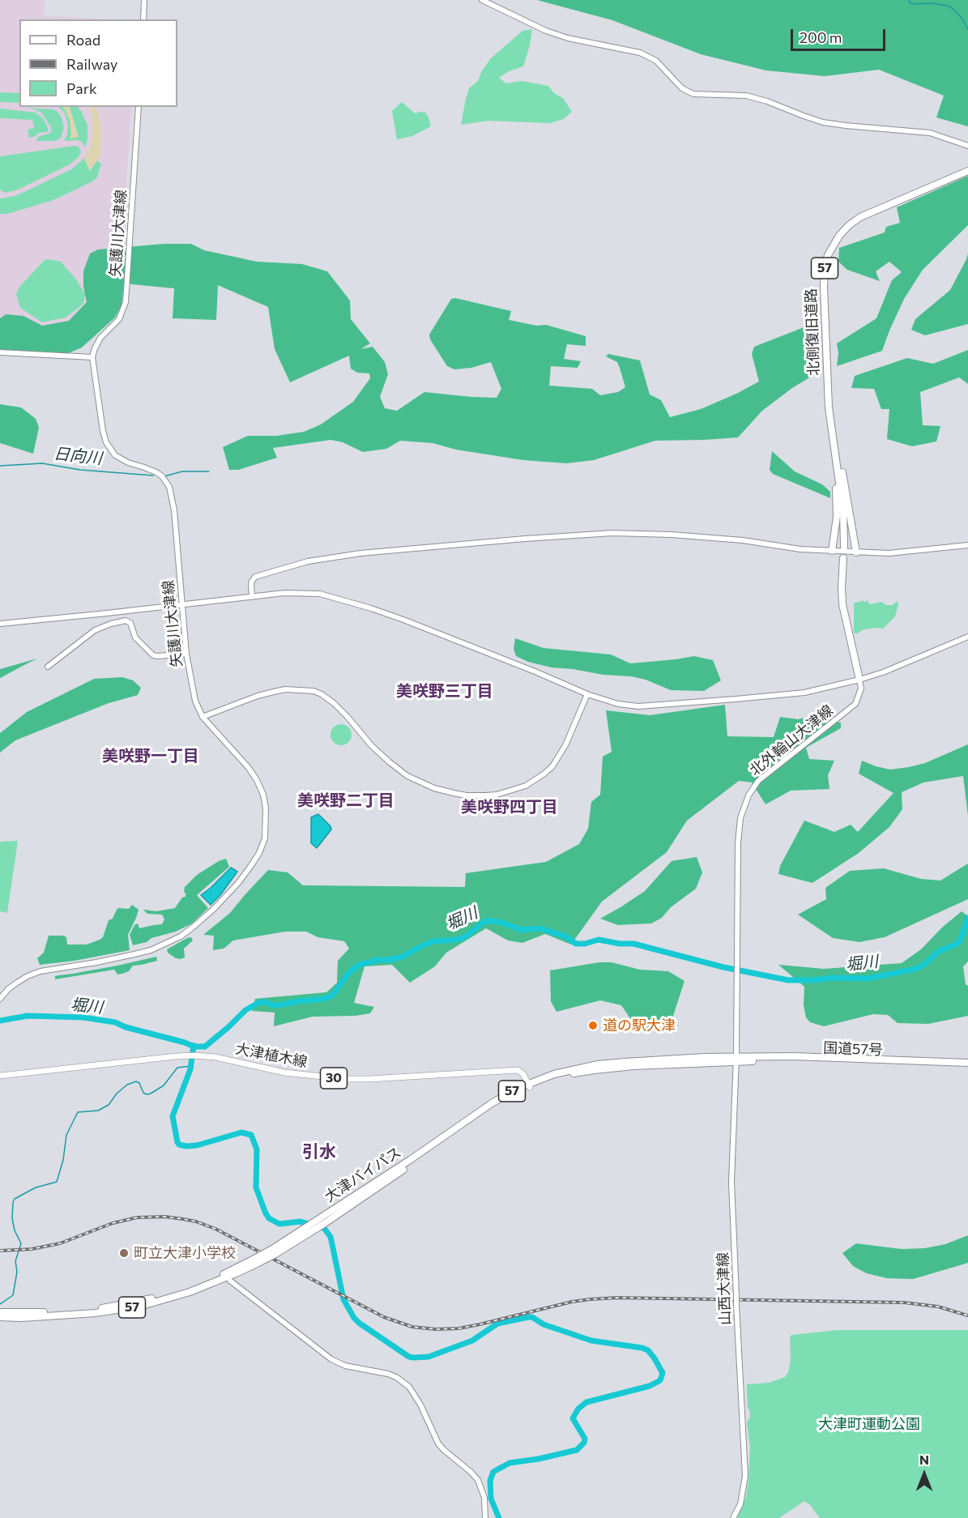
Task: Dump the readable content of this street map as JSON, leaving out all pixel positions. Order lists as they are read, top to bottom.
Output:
{
  "streets": {
    "highway": [
      "57",
      "北側復旧道路",
      "国道57号",
      "大津バイパス"
    ],
    "main road": ["大津植木線", "30"],
    "street": ["矢護川大津線", "北外輪山大津線", "山西大津線"]
  },
  "crossings": [
    ["北外輪山大津線", "国道57号"],
    ["北外輪山大津線", "大津バイパス"],
    ["北外輪山大津線", "山西大津線"],
    ["国道57号", "大津バイパス"],
    ["国道57号", "山西大津線"],
    ["大津植木線", "大津バイパス"],
    ["大津バイパス", "山西大津線"]
  ],
  "districts": [
    "美咲野三丁目",
    "美咲野一丁目",
    "美咲野二丁目",
    "美咲野四丁目",
    "引水"
  ],
  "water": ["日向川", "堀川"],
  "parks": ["大津町運動公園"],
  "places": ["道の駅大津", "町立大津小学校"],
  "legend": ["Road", "Railway", "Park"],
  "scale_bar": "200 m",
  "north": "top"
}
